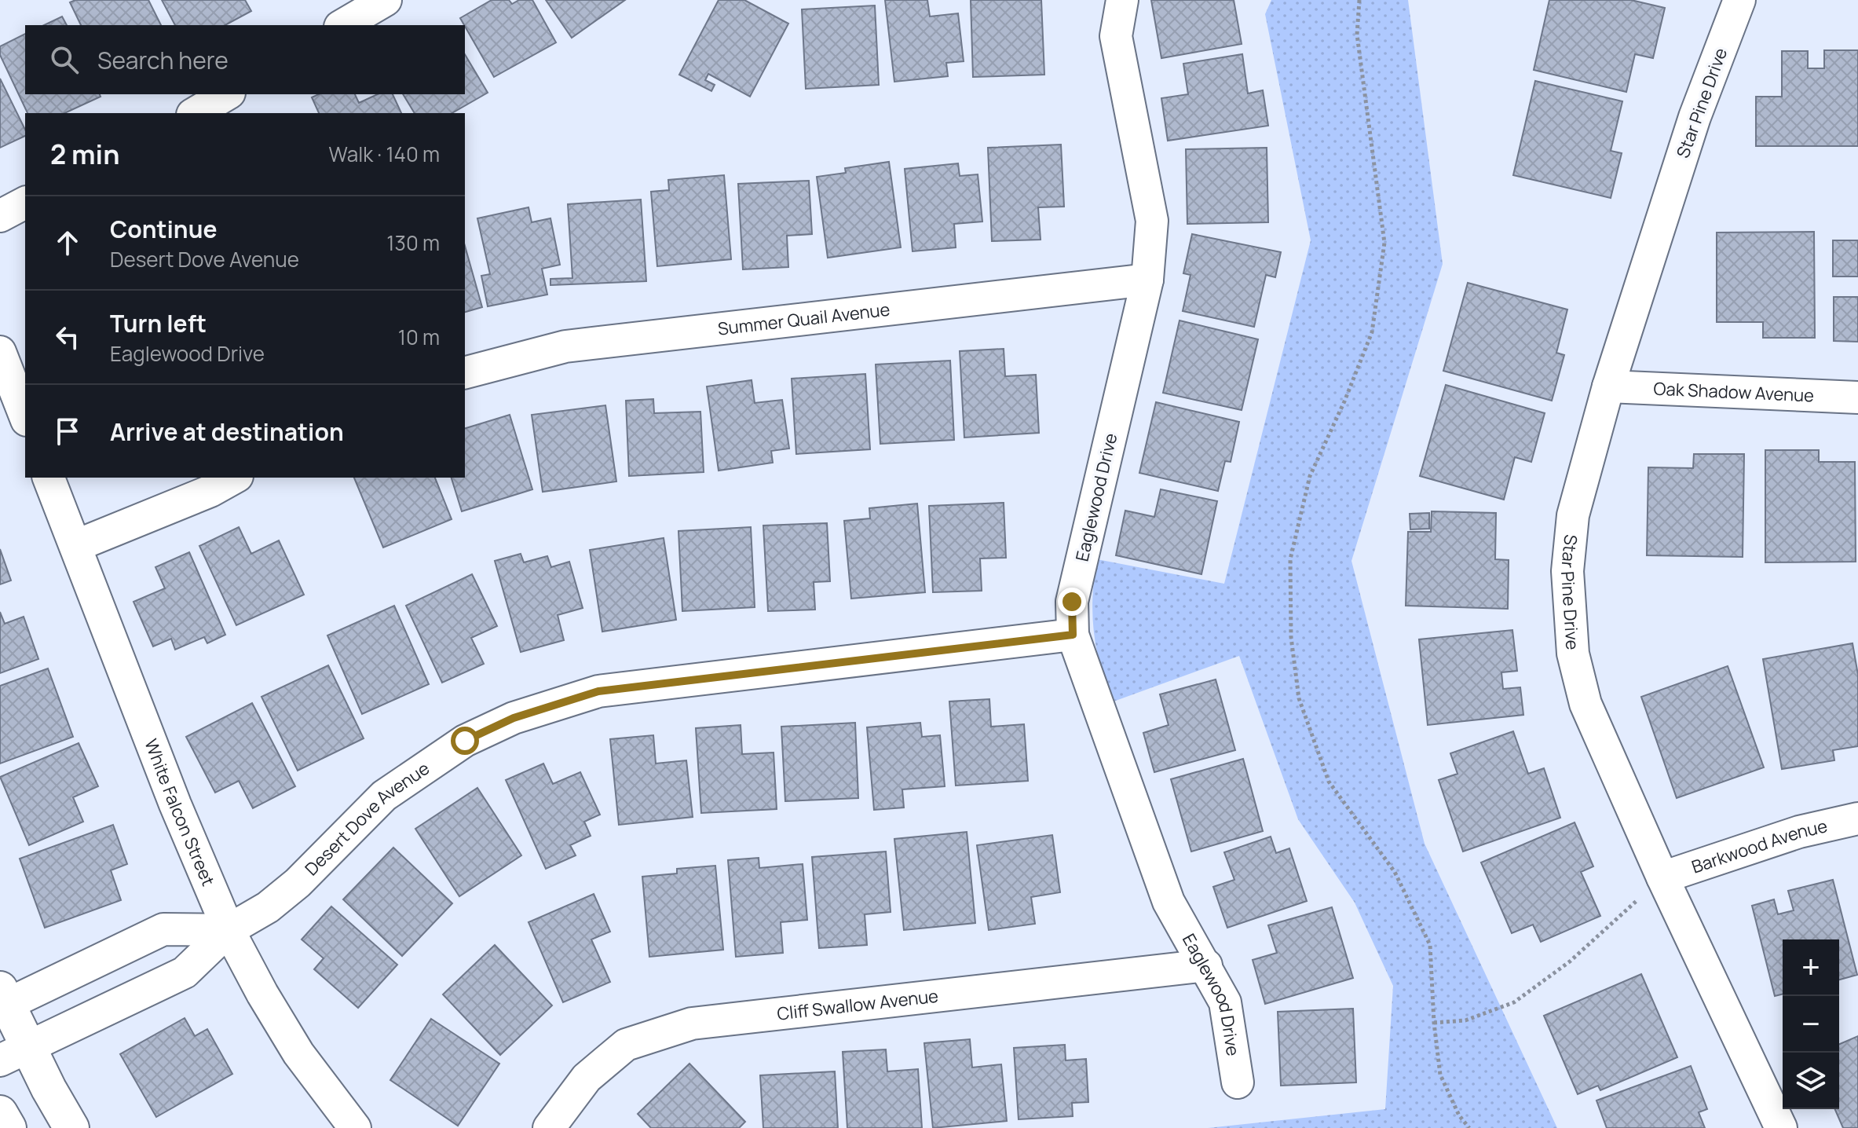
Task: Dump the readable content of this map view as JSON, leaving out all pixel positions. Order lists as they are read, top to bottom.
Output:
{
  "streets": {
    "street": [
      "Star Pine Drive",
      "Summer Quail Avenue",
      "Oak Shadow Avenue",
      "Eaglewood Drive",
      "White Falcon Street",
      "Desert Dove Avenue",
      "Barkwood Avenue",
      "Cliff Swallow Avenue"
    ]
  },
  "crossings": [
    ["Star Pine Drive", "Oak Shadow Avenue"],
    ["Star Pine Drive", "Barkwood Avenue"],
    ["Summer Quail Avenue", "Eaglewood Drive"],
    ["Eaglewood Drive", "Desert Dove Avenue"],
    ["Eaglewood Drive", "Cliff Swallow Avenue"],
    ["White Falcon Street", "Desert Dove Avenue"]
  ],
  "page": {
    "search": "Search here",
    "heading": ["2 min", "Walk · 140 m"],
    "list": [
      ["Continue", "Desert Dove Avenue", "130 m"],
      ["Turn left", "Eaglewood Drive", "10 m"],
      "Arrive at destination"
    ],
    "map_buttons": ["+", "−"]
  }
}
